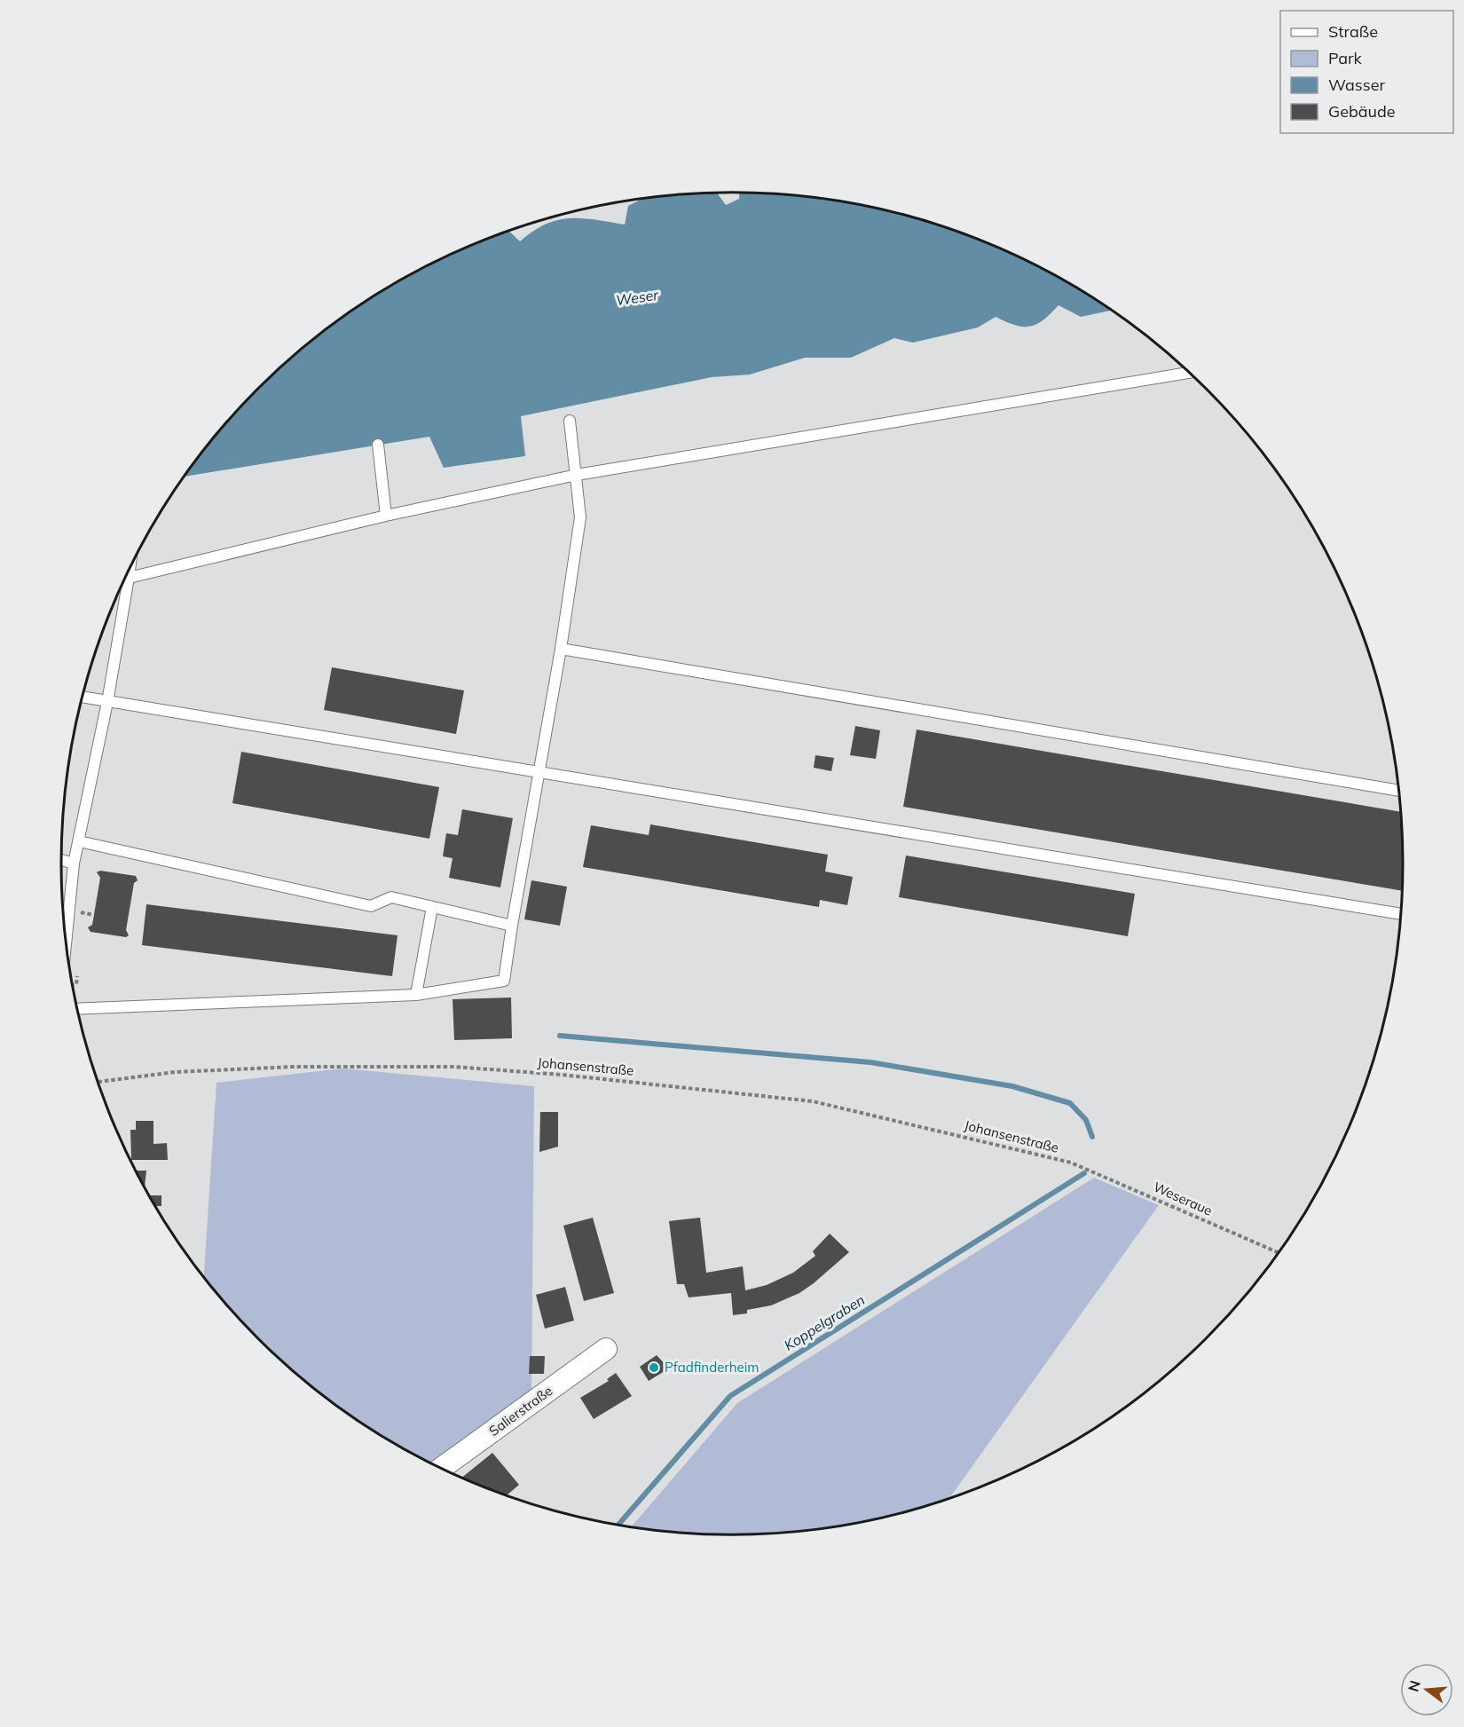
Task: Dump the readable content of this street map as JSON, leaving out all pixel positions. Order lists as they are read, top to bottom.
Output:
{
  "streets": {
    "street": ["Salierstraße"],
    "path": ["Johansenstraße", "Weseraue"]
  },
  "crossings": [
    ["Johansenstraße", "Weseraue"]
  ],
  "water": ["Weser", "Koppelgraben"],
  "places": ["Pfadfinderheim"],
  "legend": [
    "Straße",
    "Park",
    "Wasser",
    "Gebäude"
  ],
  "north": "left"
}
